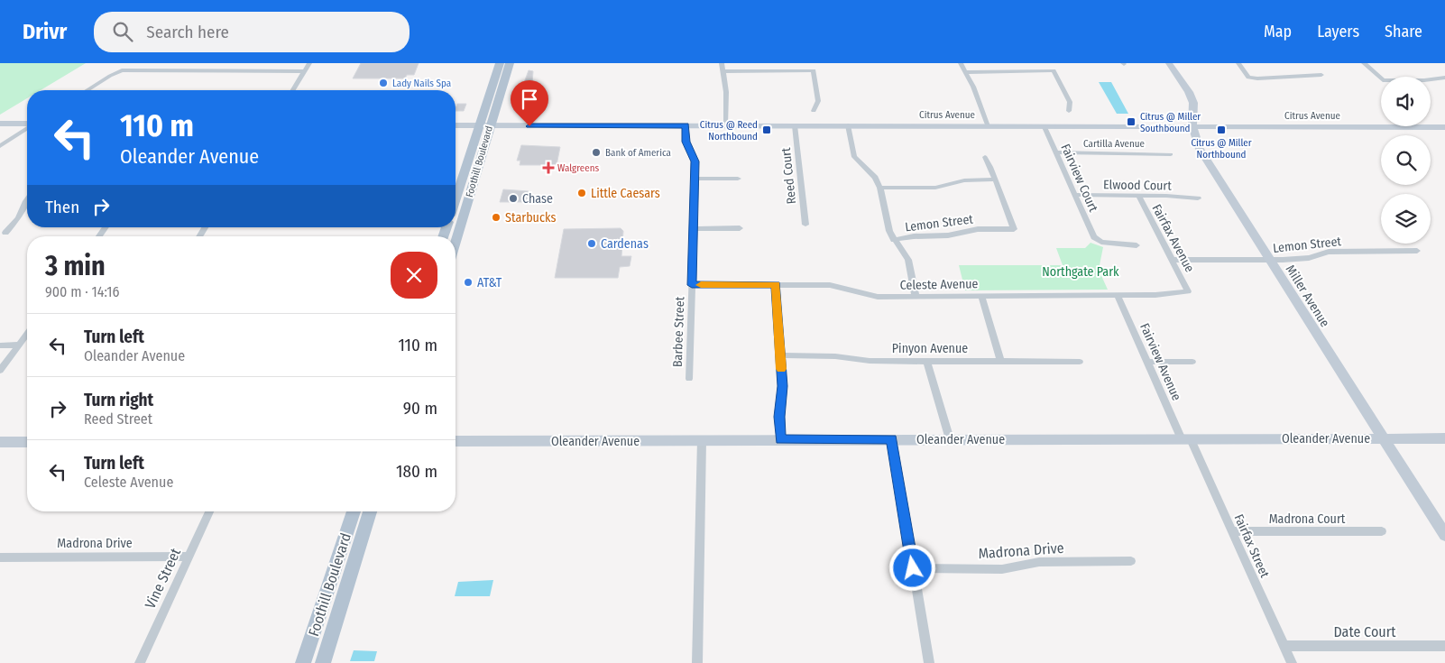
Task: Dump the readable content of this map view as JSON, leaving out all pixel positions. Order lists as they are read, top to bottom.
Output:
{
  "streets": {
    "main road": ["Foothill Boulevard"],
    "street": [
      "Citrus Avenue",
      "Cartilla Avenue",
      "Reed Court",
      "Fairview Court",
      "Elwood Court",
      "Lemon Street",
      "Fairfax Avenue",
      "Celeste Avenue",
      "Miller Avenue",
      "Barbee Street",
      "Pinyon Avenue",
      "Fairview Avenue",
      "Oleander Avenue",
      "Madrona Court",
      "Madrona Drive",
      "Fairfax Street",
      "Vine Street",
      "Date Court"
    ]
  },
  "crossings": [
    ["Citrus Avenue", "Foothill Boulevard"],
    ["Citrus Avenue", "Reed Court"],
    ["Citrus Avenue", "Fairview Court"],
    ["Citrus Avenue", "Miller Avenue"],
    ["Citrus Avenue", "Barbee Street"],
    ["Cartilla Avenue", "Fairview Court"],
    ["Fairview Court", "Elwood Court"],
    ["Elwood Court", "Fairfax Avenue"],
    ["Lemon Street", "Fairfax Avenue"],
    ["Lemon Street", "Miller Avenue"],
    ["Fairfax Avenue", "Celeste Avenue"],
    ["Celeste Avenue", "Barbee Street"],
    ["Celeste Avenue", "Fairview Avenue"],
    ["Miller Avenue", "Oleander Avenue"],
    ["Fairview Avenue", "Oleander Avenue"],
    ["Fairview Avenue", "Fairfax Street"],
    ["Oleander Avenue", "Fairfax Street"],
    ["Madrona Court", "Fairfax Street"],
    ["Madrona Drive", "Vine Street"],
    ["Fairfax Street", "Date Court"]
  ],
  "parks": ["Northgate Park"],
  "places": {
    "other": [
      "Lady Nails Spa",
      "Bank of America",
      "Little Caesars",
      "Chase",
      "Starbucks",
      "Cardenas",
      "AT&T"
    ],
    "transit": ["Citrus @ Miller Southbound", "Citrus @ Reed Northbound", "Citrus @ Miller Northbound"],
    "health": ["Walgreens"]
  },
  "page": {
    "header": "Drivr",
    "search": "Search here",
    "nav": ["Map", "Layers", "Share"],
    "turn": ["110 m", "Oleander Avenue"],
    "then": "Then",
    "heading": ["3 min", "900 m · 14:16"],
    "list": [
      {
        "name": "Turn left",
        "note": "Oleander Avenue",
        "value": "110 m"
      },
      {
        "name": "Turn right",
        "note": "Reed Street",
        "value": "90 m"
      },
      {
        "name": "Turn left",
        "note": "Celeste Avenue",
        "value": "180 m"
      }
    ]
  }
}
